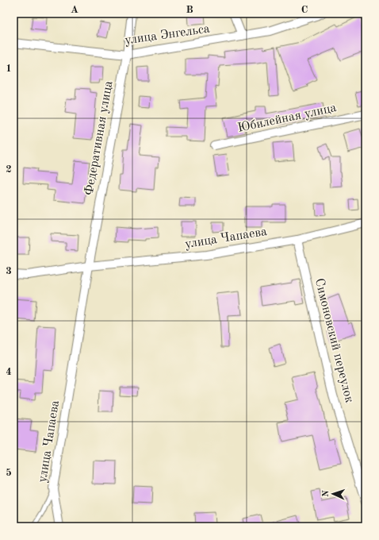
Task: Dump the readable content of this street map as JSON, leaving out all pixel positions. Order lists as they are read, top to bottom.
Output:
{
  "streets": {
    "street": [
      "улица Энгельса",
      "Юбилейная улица",
      "Федеративная улица",
      "улица Чапаева",
      "Симоновский переулок"
    ]
  },
  "crossings": [
    ["улица Энгельса", "Федеративная улица"],
    ["Федеративная улица", "улица Чапаева"],
    ["улица Чапаева", "Симоновский переулок"]
  ],
  "north": "left",
  "grid": {
    "columns": ["A", "B", "C"],
    "rows": [
      "1",
      "2",
      "3",
      "4",
      "5"
    ]
  }
}
